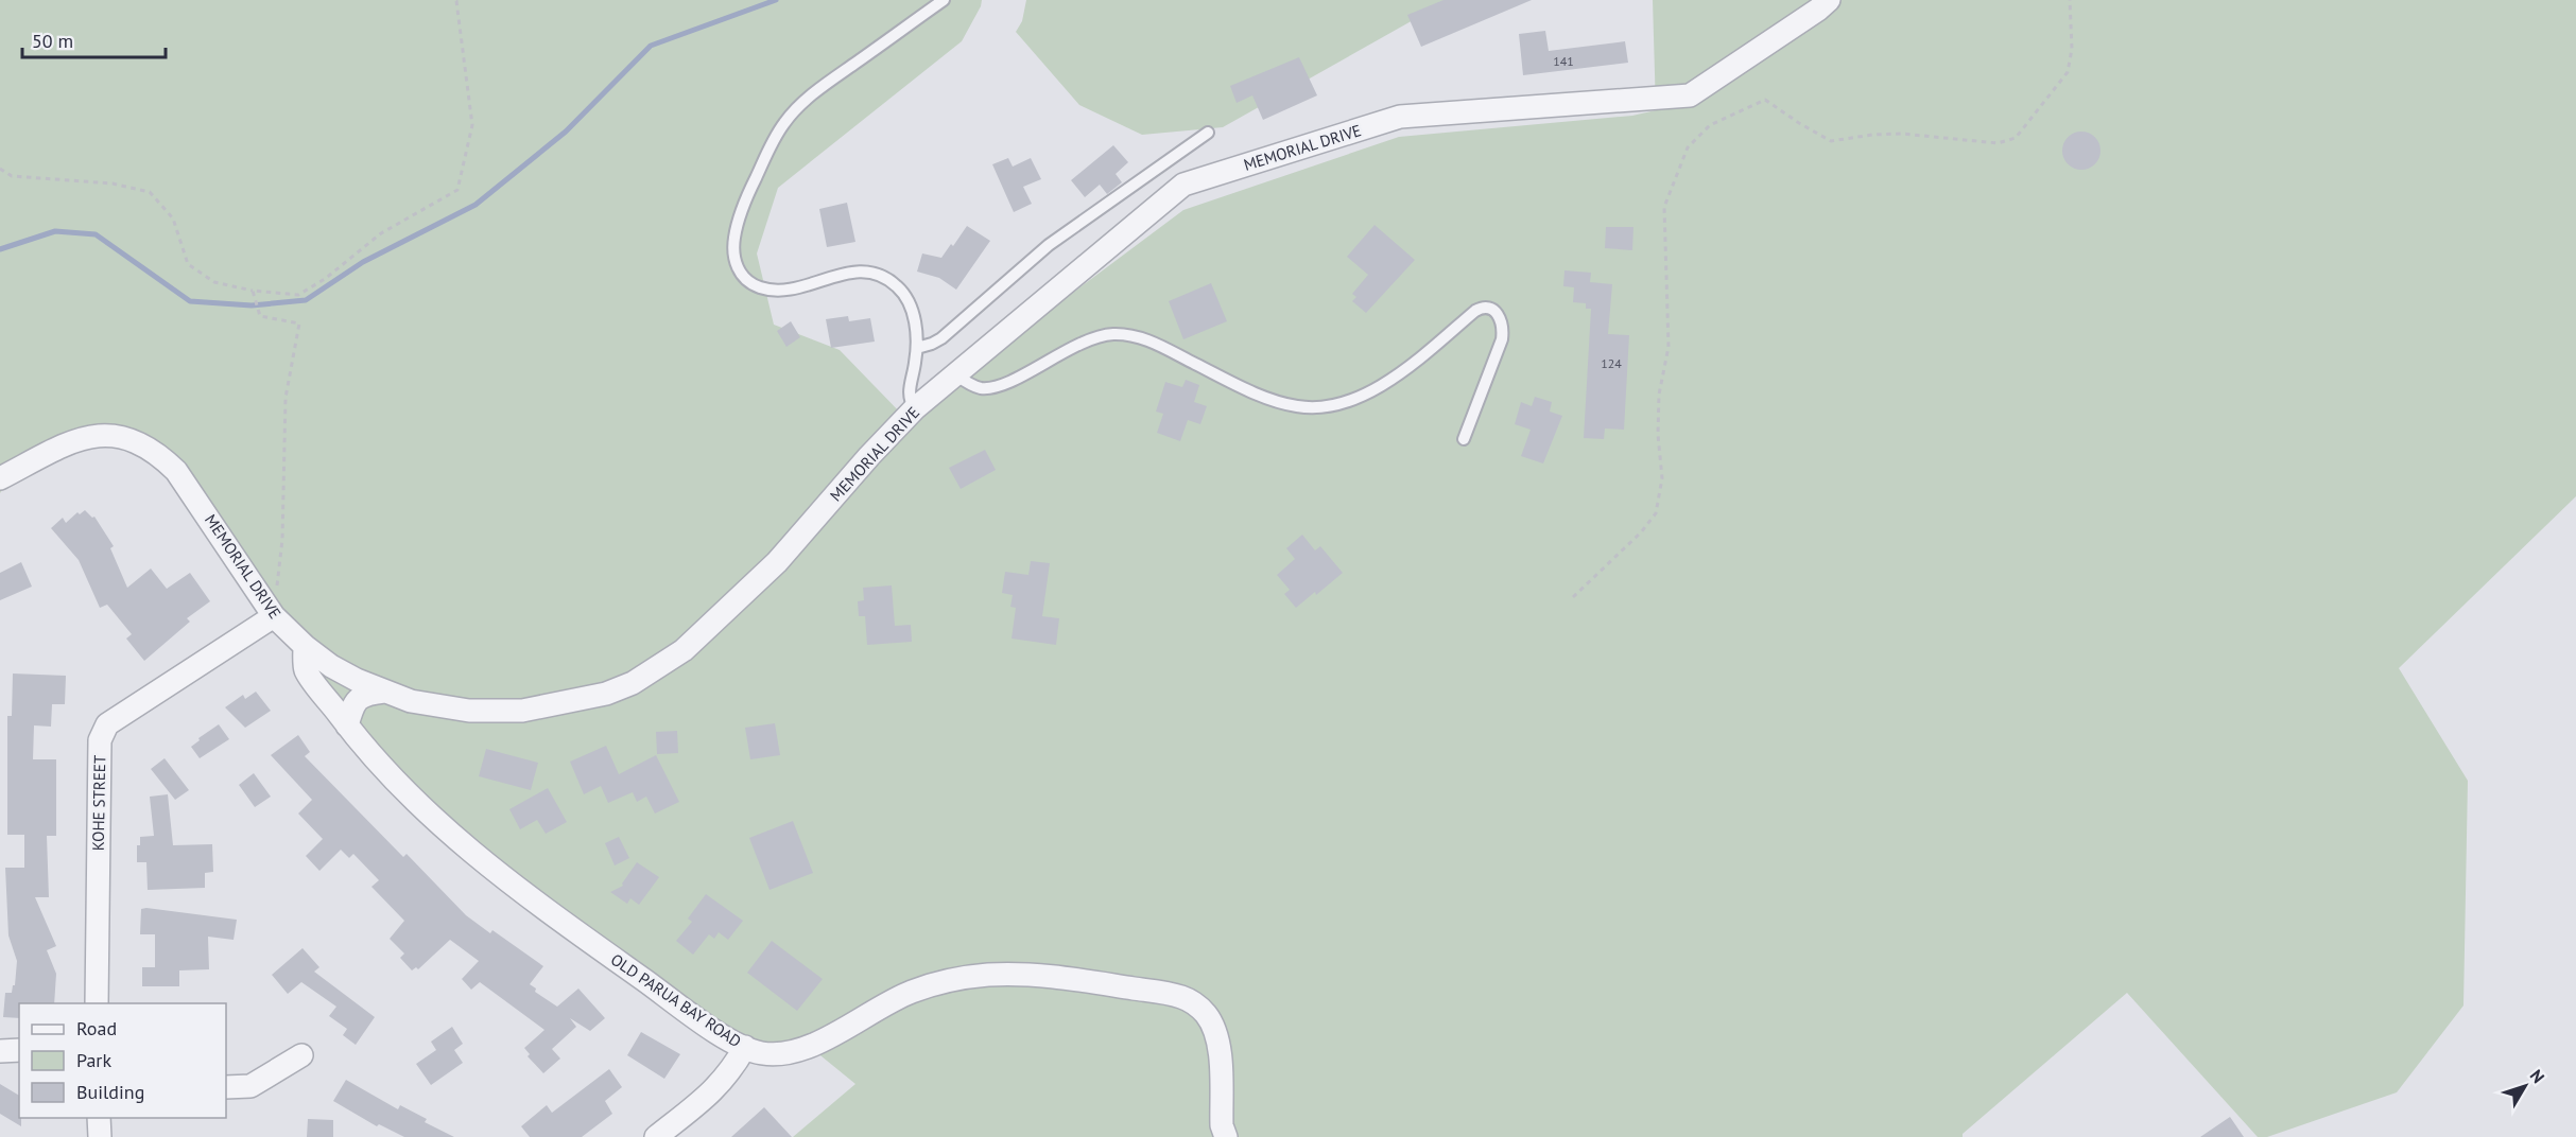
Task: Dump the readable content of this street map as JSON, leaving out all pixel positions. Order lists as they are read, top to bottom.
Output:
{
  "streets": {
    "street": ["MEMORIAL DRIVE", "KOHE STREET", "OLD PARUA BAY ROAD"]
  },
  "crossings": [
    ["MEMORIAL DRIVE", "KOHE STREET"],
    ["MEMORIAL DRIVE", "OLD PARUA BAY ROAD"]
  ],
  "house_numbers": ["141", "124"],
  "legend": ["Road", "Park", "Building"],
  "scale_bar": "50 m",
  "north": "top right"
}
